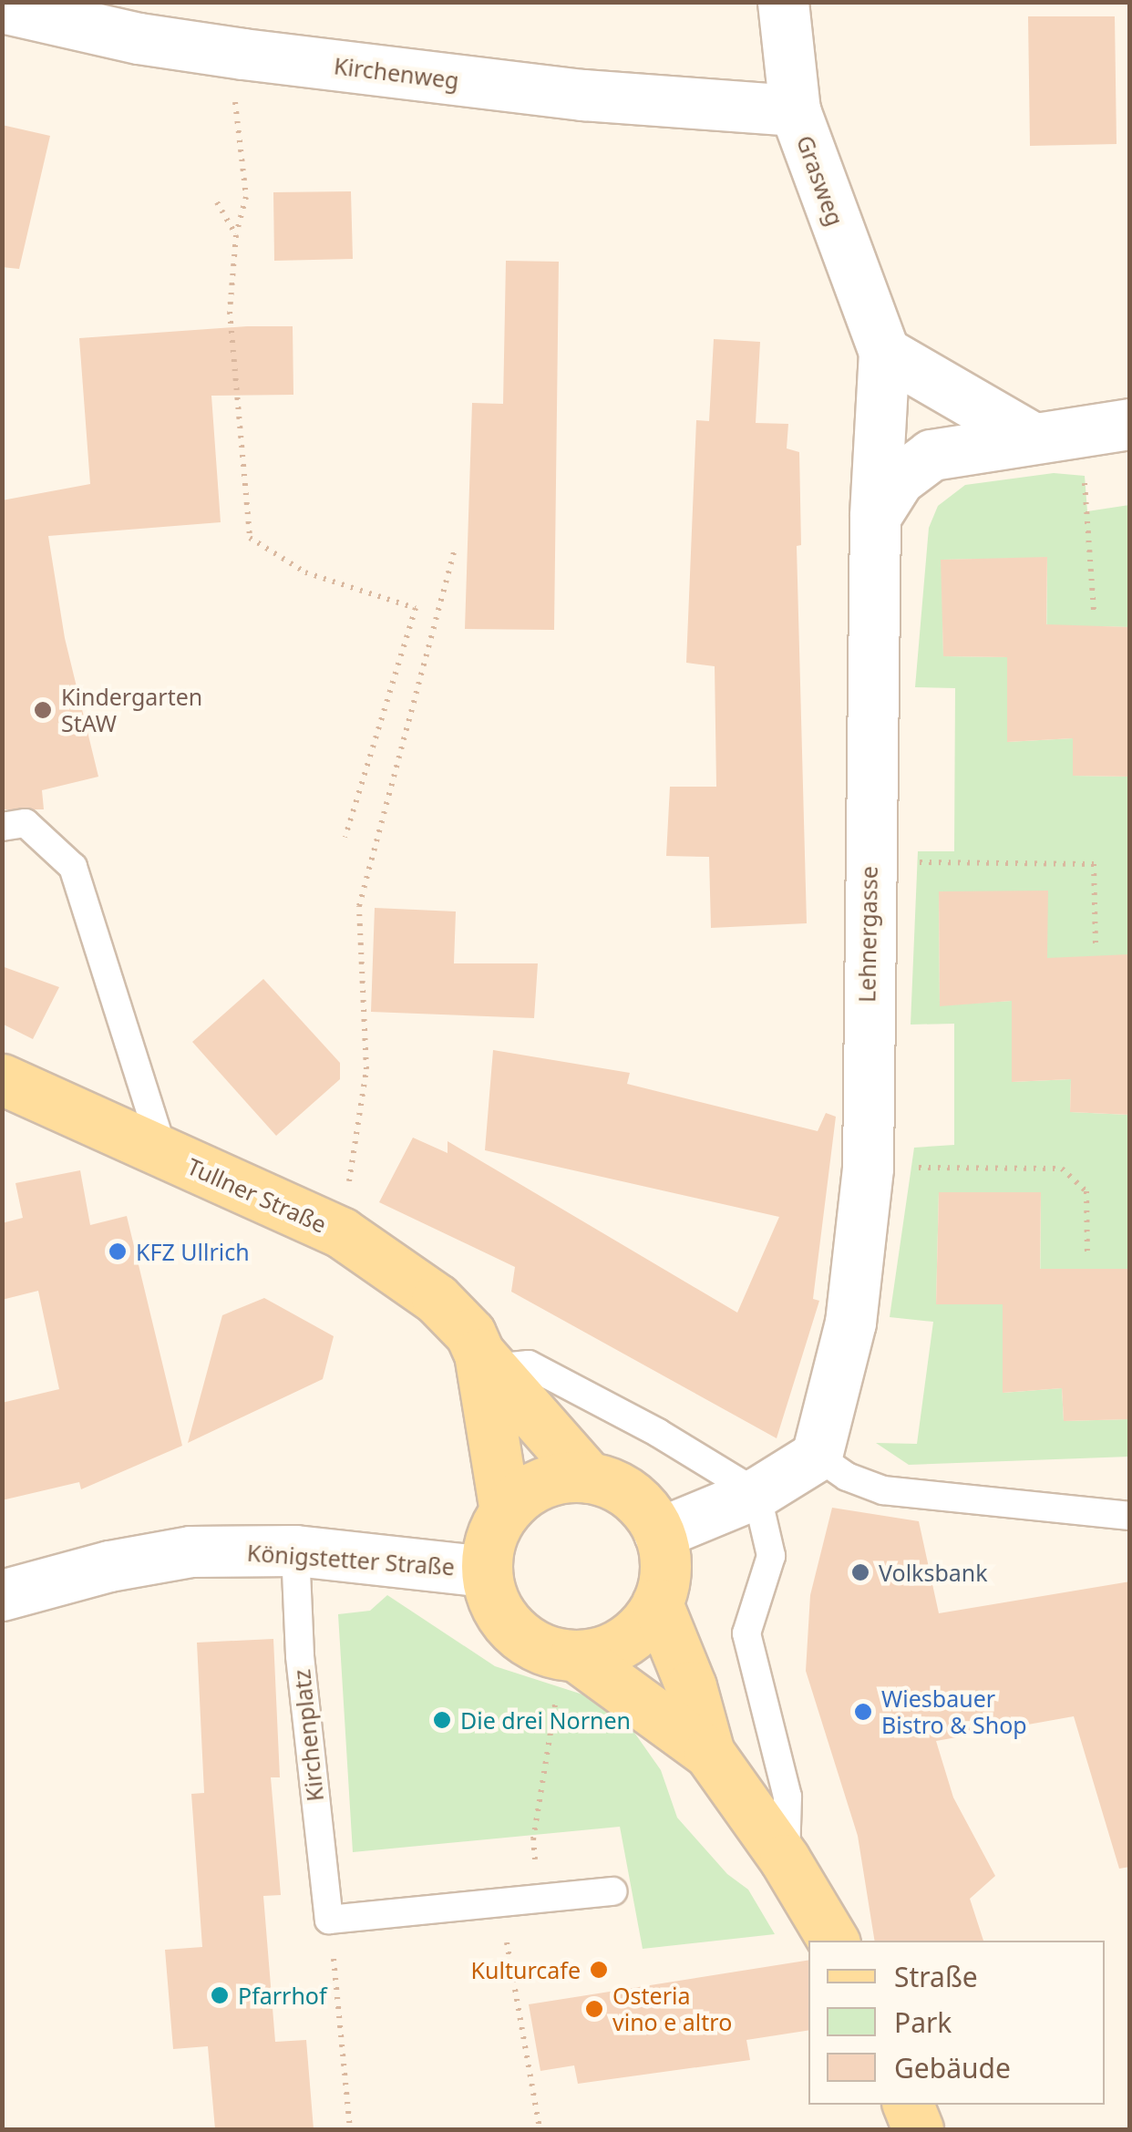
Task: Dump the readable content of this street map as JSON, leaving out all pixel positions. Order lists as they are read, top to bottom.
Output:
{
  "streets": {
    "main road": ["Tullner Straße"],
    "street": [
      "Kirchenweg",
      "Grasweg",
      "Lehnergasse",
      "Königstetter Straße"
    ],
    "lane": ["Kirchenplatz"]
  },
  "crossings": [
    ["Kirchenweg", "Grasweg"],
    ["Grasweg", "Lehnergasse"],
    ["Tullner Straße", "Königstetter Straße"],
    ["Königstetter Straße", "Kirchenplatz"]
  ],
  "places": [
    "Kindergarten StAW",
    "KFZ Ullrich",
    "Volksbank",
    "Wiesbauer Bistro & Shop",
    "Die drei Nornen",
    "Kulturcafe",
    "Pfarrhof",
    "Osteria vino e altro"
  ],
  "legend": ["Straße", "Park", "Gebäude"]
}
